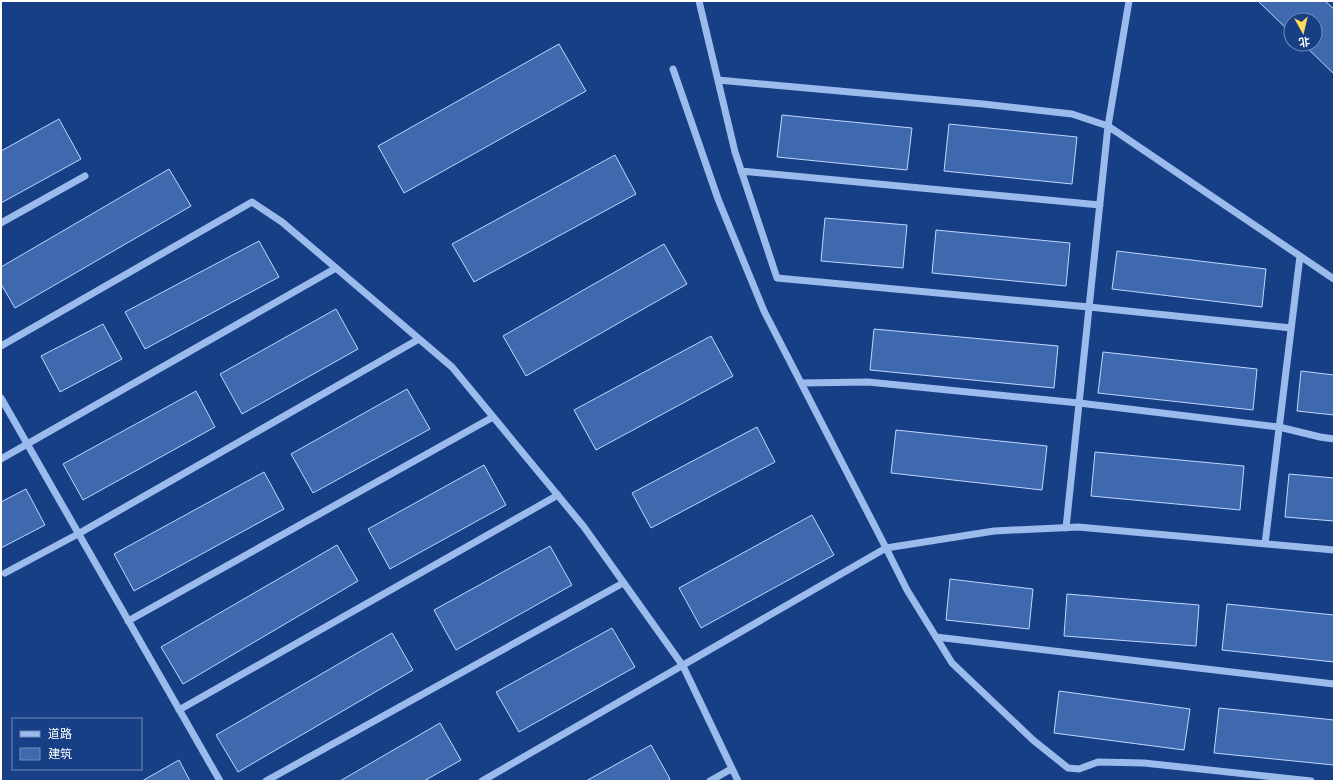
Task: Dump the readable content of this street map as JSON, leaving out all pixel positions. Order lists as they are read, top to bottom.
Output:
{
  "legend": ["道路", "建筑"],
  "north": "bottom"
}
